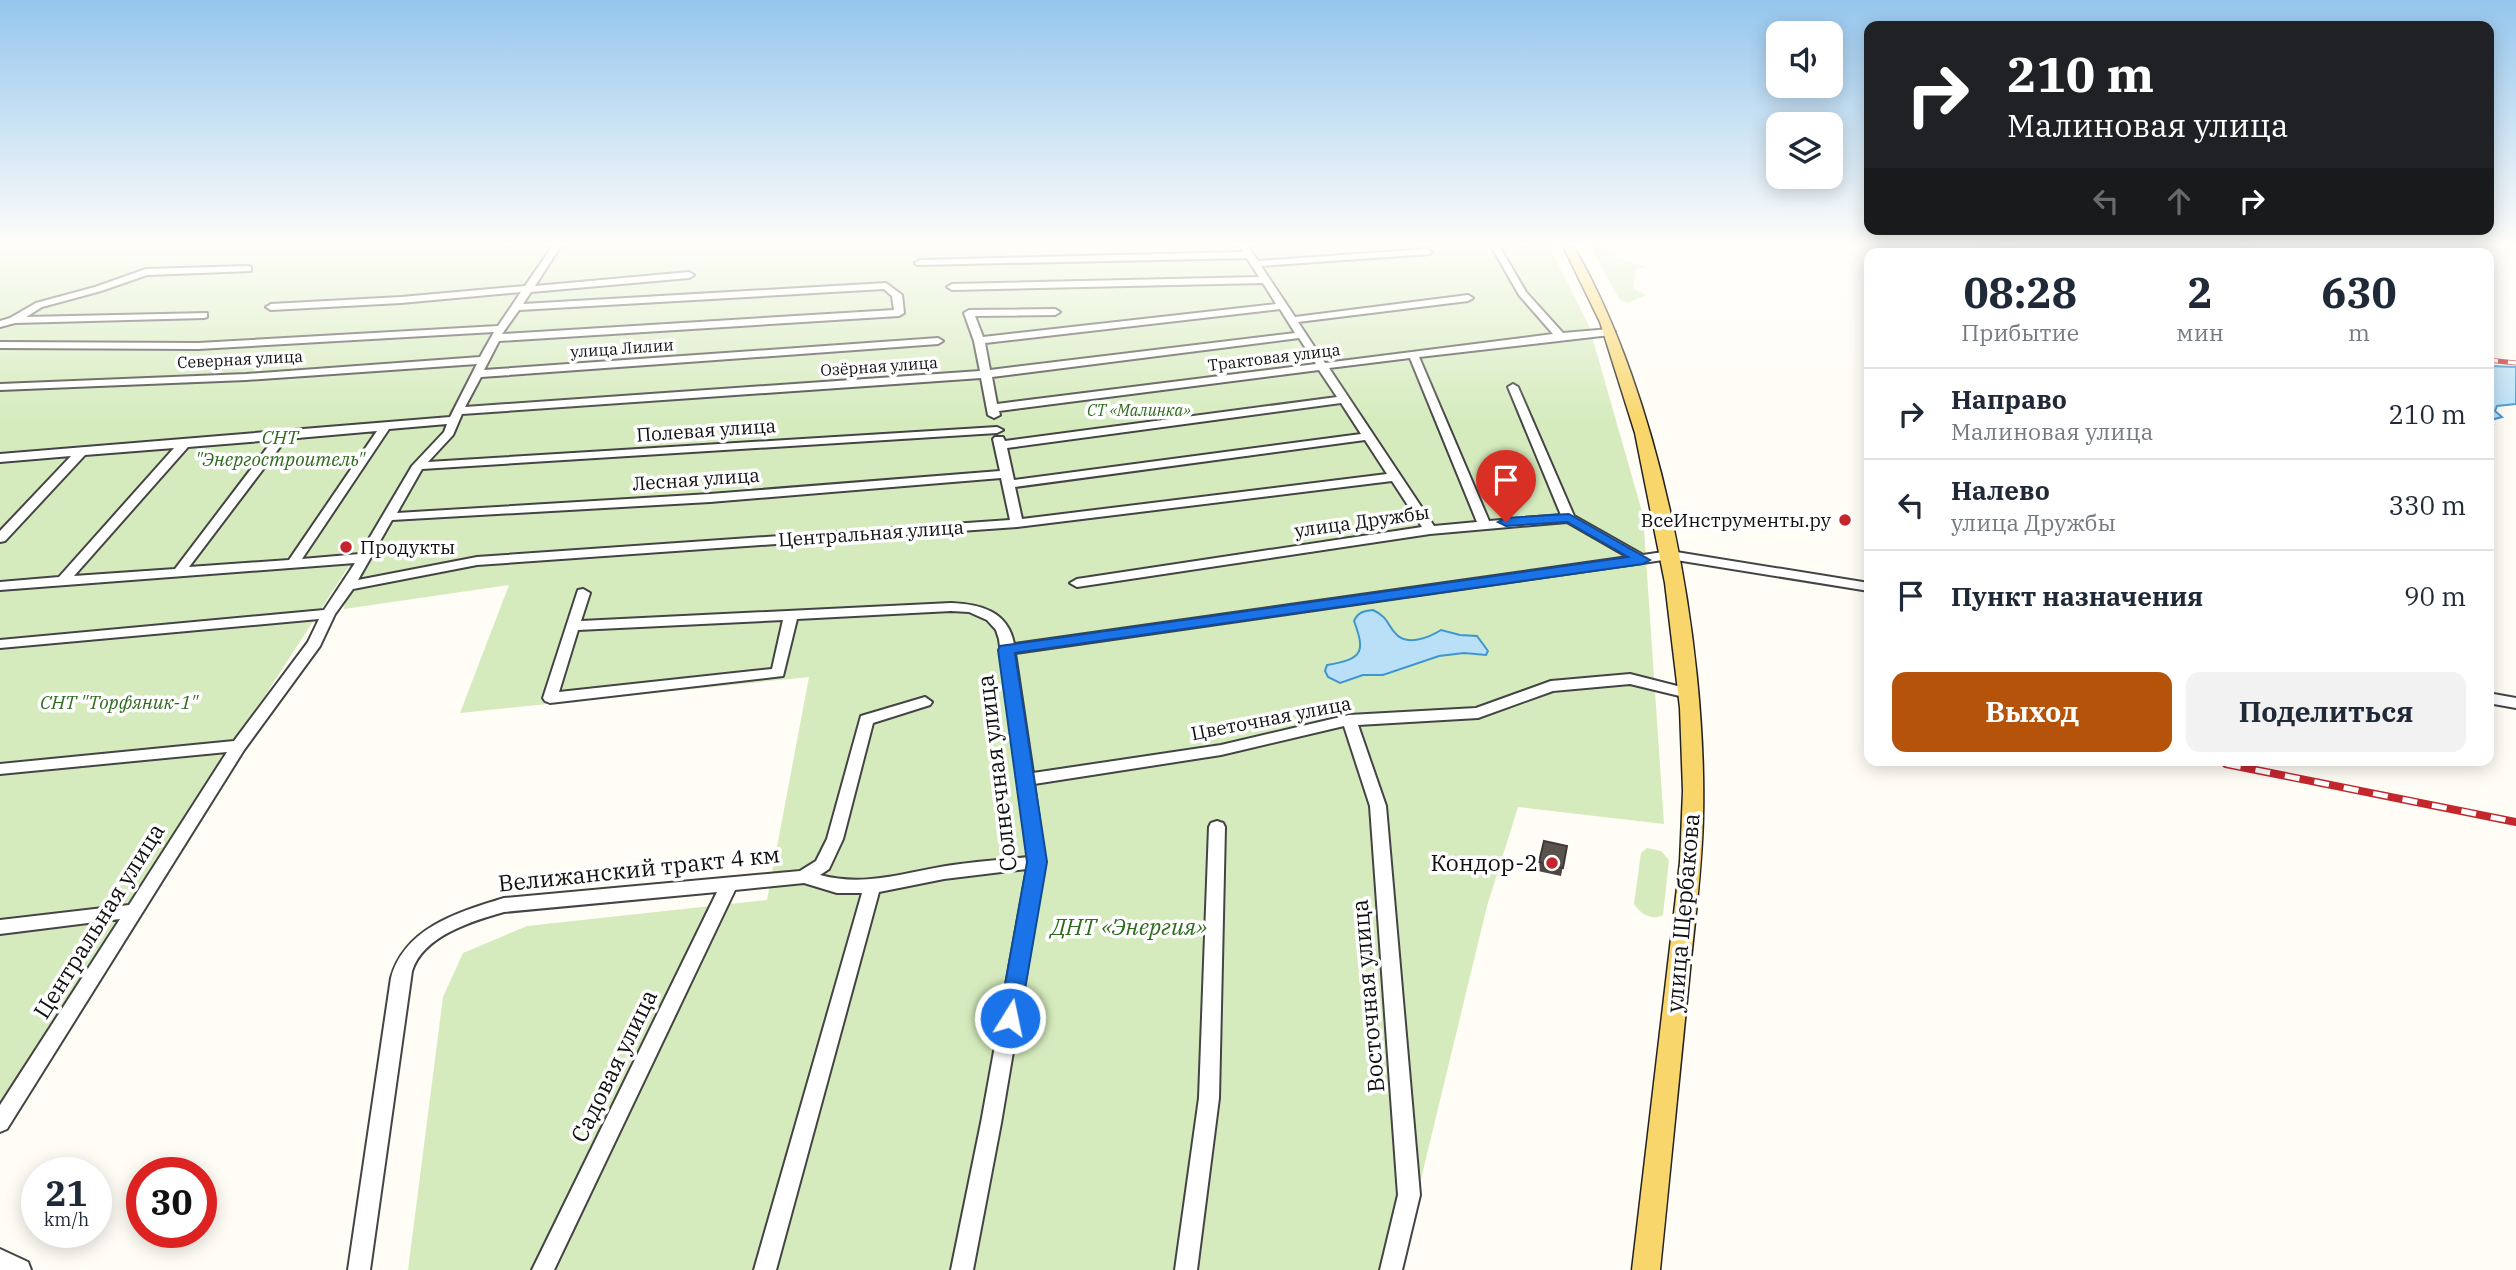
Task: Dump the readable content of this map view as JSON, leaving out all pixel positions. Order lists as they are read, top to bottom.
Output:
{
  "streets": {
    "main road": ["улица Щербакова"],
    "street": [
      "улица Лилии",
      "Трактовая улица",
      "Северная улица",
      "Озёрная улица",
      "Полевая улица",
      "Лесная улица",
      "улица Дружбы",
      "Центральная улица",
      "Цветочная улица",
      "Солнечная улица",
      "Велижанский тракт 4 км",
      "Восточная улица",
      "Садовая улица"
    ]
  },
  "crossings": [
    ["улица Лилии", "Северная улица"],
    ["улица Лилии", "Центральная улица"],
    ["Трактовая улица", "улица Щербакова"],
    ["Северная улица", "Центральная улица"],
    ["Озёрная улица", "Центральная улица"],
    ["Полевая улица", "Центральная улица"],
    ["Лесная улица", "Центральная улица"],
    ["Цветочная улица", "Солнечная улица"],
    ["Цветочная улица", "улица Щербакова"],
    ["Цветочная улица", "Восточная улица"],
    ["Велижанский тракт 4 км", "Садовая улица"]
  ],
  "parks": [
    "CТ «Малинка»",
    "СНТ \"Энергостроитель\"",
    "СНТ \"Торфяник-1\"",
    "ДНТ «Энергия»"
  ],
  "places": ["ВсеИнструменты.ру", "Продукты", "Кондор-2"],
  "page": {
    "turn": ["210 m", "Малиновая улица"],
    "eta": [
      "08:28",
      "Прибытие",
      "2",
      "мин",
      "630",
      "m"
    ],
    "list": [
      {
        "name": "Направо",
        "note": "Малиновая улица",
        "value": "210 m"
      },
      {
        "name": "Налево",
        "note": "улица Дружбы",
        "value": "330 m"
      },
      {
        "name": "Пункт назначения",
        "value": "90 m"
      }
    ],
    "buttons": ["Выход", "Поделиться"],
    "speed": "21 km/h",
    "limit": "30"
  }
}
